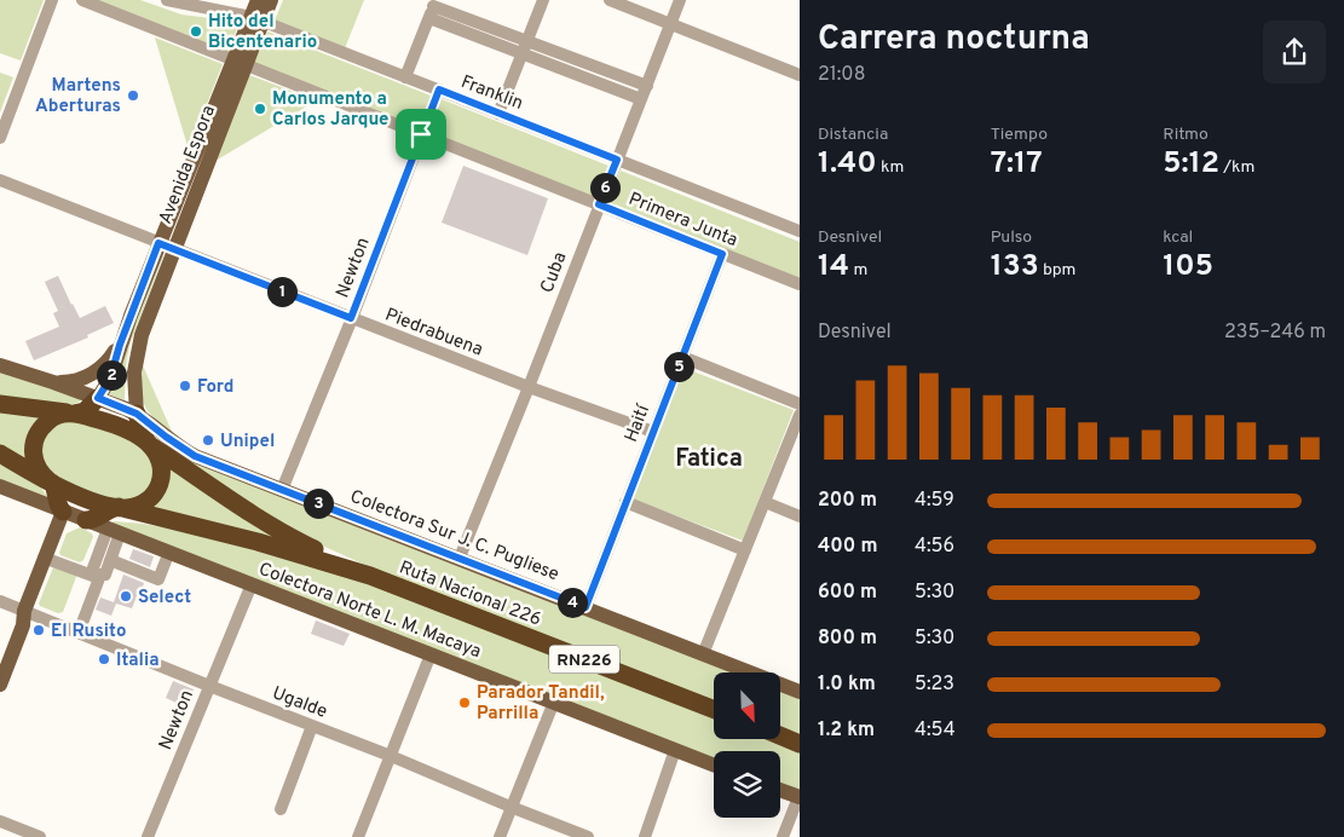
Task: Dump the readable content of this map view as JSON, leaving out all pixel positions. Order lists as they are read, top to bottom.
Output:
{
  "streets": {
    "highway": ["Ruta Nacional 226", "RN226"],
    "main road": ["Avenida Espora", "Colectora Sur J. C. Pugliese", "Colectora Norte L. M. Macaya"],
    "street": [
      "Franklin",
      "Primera Junta",
      "Newton",
      "Cuba",
      "Piedrabuena",
      "Haití",
      "Ugalde"
    ]
  },
  "crossings": [
    ["Franklin", "Avenida Espora"],
    ["Franklin", "Newton"],
    ["Franklin", "Cuba"],
    ["Avenida Espora", "Primera Junta"],
    ["Avenida Espora", "Piedrabuena"],
    ["Avenida Espora", "Colectora Sur J. C. Pugliese"],
    ["Primera Junta", "Newton"],
    ["Primera Junta", "Cuba"],
    ["Primera Junta", "Haití"],
    ["Newton", "Piedrabuena"],
    ["Newton", "Colectora Sur J. C. Pugliese"],
    ["Newton", "Colectora Norte L. M. Macaya"],
    ["Newton", "Ugalde"],
    ["Cuba", "Piedrabuena"],
    ["Cuba", "Colectora Sur J. C. Pugliese"],
    ["Piedrabuena", "Haití"],
    ["Haití", "Colectora Sur J. C. Pugliese"]
  ],
  "districts": ["Fatica"],
  "places": [
    "Hito del Bicentenario",
    "Martens Aberturas",
    "Monumento a Carlos Jarque",
    "Ford",
    "Unipel",
    "Select",
    "El Rusito",
    "Italia",
    "Parador Tandil, Parrilla"
  ],
  "north": "bottom right",
  "page": {
    "heading": ["Carrera nocturna", "21:08"],
    "stats": [
      ["Distancia", "1.40 km"],
      ["Tiempo", "7:17"],
      ["Ritmo", "5:12 /km"],
      ["Desnivel", "14 m"],
      ["Pulso", "133 bpm"],
      ["kcal", "105"]
    ],
    "pins": [
      "6",
      "1",
      "5",
      "2",
      "3",
      "4"
    ],
    "chart": ["Desnivel", "235–246 m"],
    "list": [
      {
        "name": "200 m",
        "note": "4:59"
      },
      {
        "name": "400 m",
        "note": "4:56"
      },
      {
        "name": "600 m",
        "note": "5:30"
      },
      {
        "name": "800 m",
        "note": "5:30"
      },
      {
        "name": "1.0 km",
        "note": "5:23"
      },
      {
        "name": "1.2 km",
        "note": "4:54"
      }
    ]
  }
}
